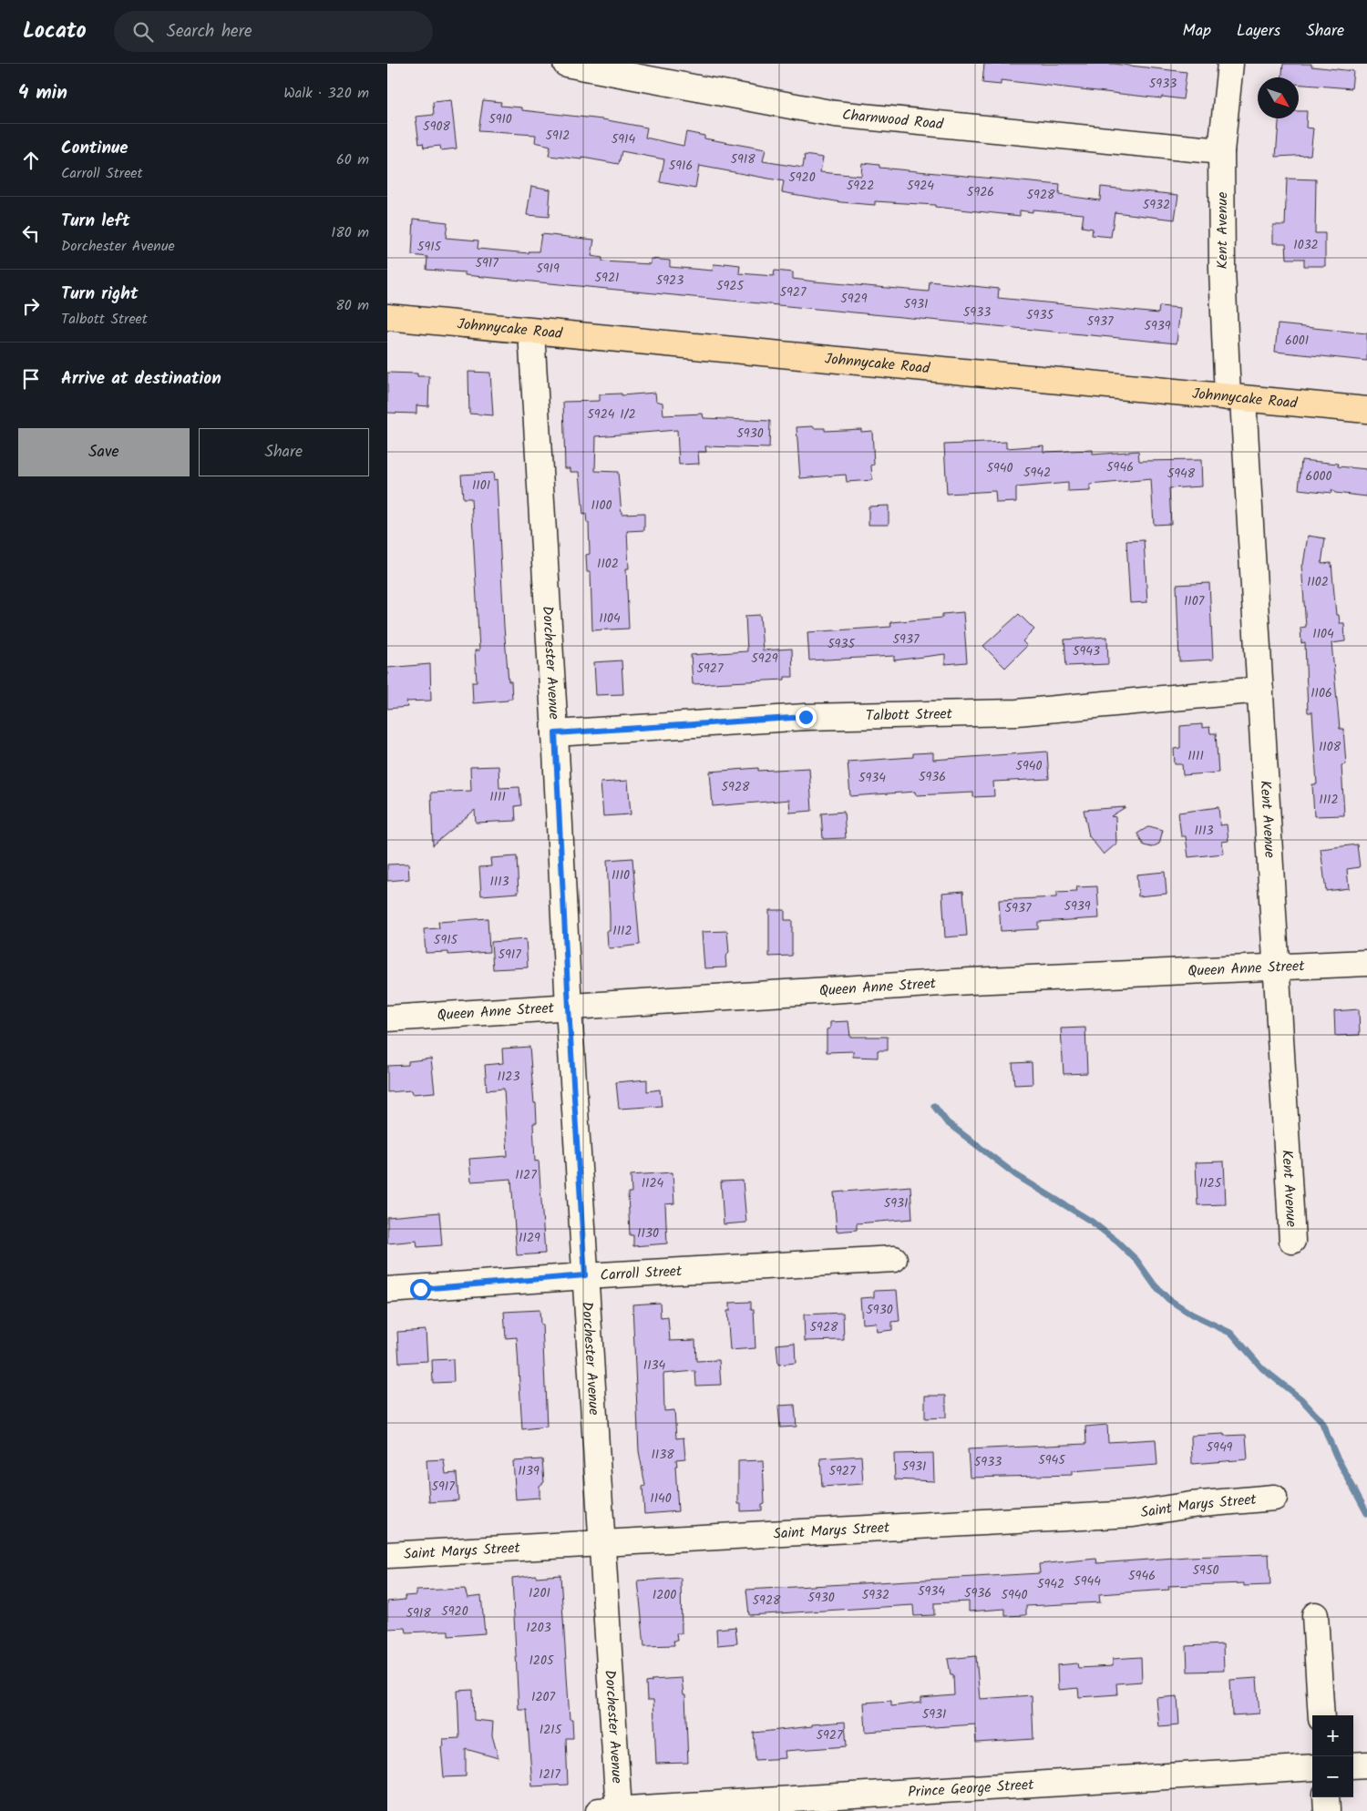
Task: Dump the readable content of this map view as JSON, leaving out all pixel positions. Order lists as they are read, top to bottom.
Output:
{
  "streets": {
    "main road": ["Johnnycake Road"],
    "street": [
      "Charnwood Road",
      "Kent Avenue",
      "Dorchester Avenue",
      "Talbott Street",
      "Queen Anne Street",
      "Carroll Street",
      "Saint Marys Street",
      "Prince George Street"
    ]
  },
  "crossings": [
    ["Charnwood Road", "Kent Avenue"],
    ["Kent Avenue", "Johnnycake Road"],
    ["Kent Avenue", "Talbott Street"],
    ["Kent Avenue", "Queen Anne Street"],
    ["Johnnycake Road", "Dorchester Avenue"],
    ["Dorchester Avenue", "Talbott Street"],
    ["Dorchester Avenue", "Queen Anne Street"],
    ["Dorchester Avenue", "Carroll Street"],
    ["Dorchester Avenue", "Saint Marys Street"],
    ["Dorchester Avenue", "Prince George Street"]
  ],
  "house_numbers": [
    "5933",
    "5910",
    "5908",
    "5912",
    "5914",
    "5918",
    "5916",
    "5920",
    "5922",
    "5924",
    "5926",
    "5928",
    "5932",
    "1032",
    "5915",
    "5917",
    "5919",
    "5921",
    "5923",
    "5925",
    "5927",
    "5929",
    "5931",
    "5933",
    "5935",
    "5937",
    "5939",
    "6001",
    "5924 1/2",
    "5930",
    "5946",
    "5940",
    "5942",
    "5948",
    "6000",
    "1101",
    "1100",
    "1102",
    "1102",
    "1107",
    "1104",
    "1104",
    "5937",
    "5935",
    "5943",
    "5929",
    "5927",
    "1106",
    "1108",
    "1111",
    "5940",
    "5936",
    "5934",
    "5928",
    "1111",
    "1112",
    "1113",
    "1110",
    "1113",
    "5939",
    "5937",
    "1112",
    "5915",
    "5917",
    "1123",
    "1127",
    "1124",
    "1125",
    "5931",
    "1130",
    "1129",
    "5930",
    "5928",
    "1134",
    "5949",
    "1138",
    "5945",
    "5933",
    "5931",
    "1139",
    "5927",
    "5917",
    "1140",
    "5950",
    "5946",
    "5944",
    "5942",
    "5934",
    "1201",
    "5936",
    "1200",
    "5932",
    "5940",
    "5930",
    "5928",
    "5920",
    "5918",
    "1203",
    "1205",
    "1207",
    "5931",
    "1215",
    "5927",
    "1217"
  ],
  "north": "bottom right",
  "page": {
    "header": "Locato",
    "search": "Search here",
    "nav": ["Map", "Layers", "Share"],
    "heading": ["4 min", "Walk · 320 m"],
    "list": [
      ["Continue", "Carroll Street", "60 m"],
      ["Turn left", "Dorchester Avenue", "180 m"],
      ["Turn right", "Talbott Street", "80 m"],
      "Arrive at destination"
    ],
    "buttons": ["Save", "Share"],
    "map_buttons": ["+", "−"]
  }
}
